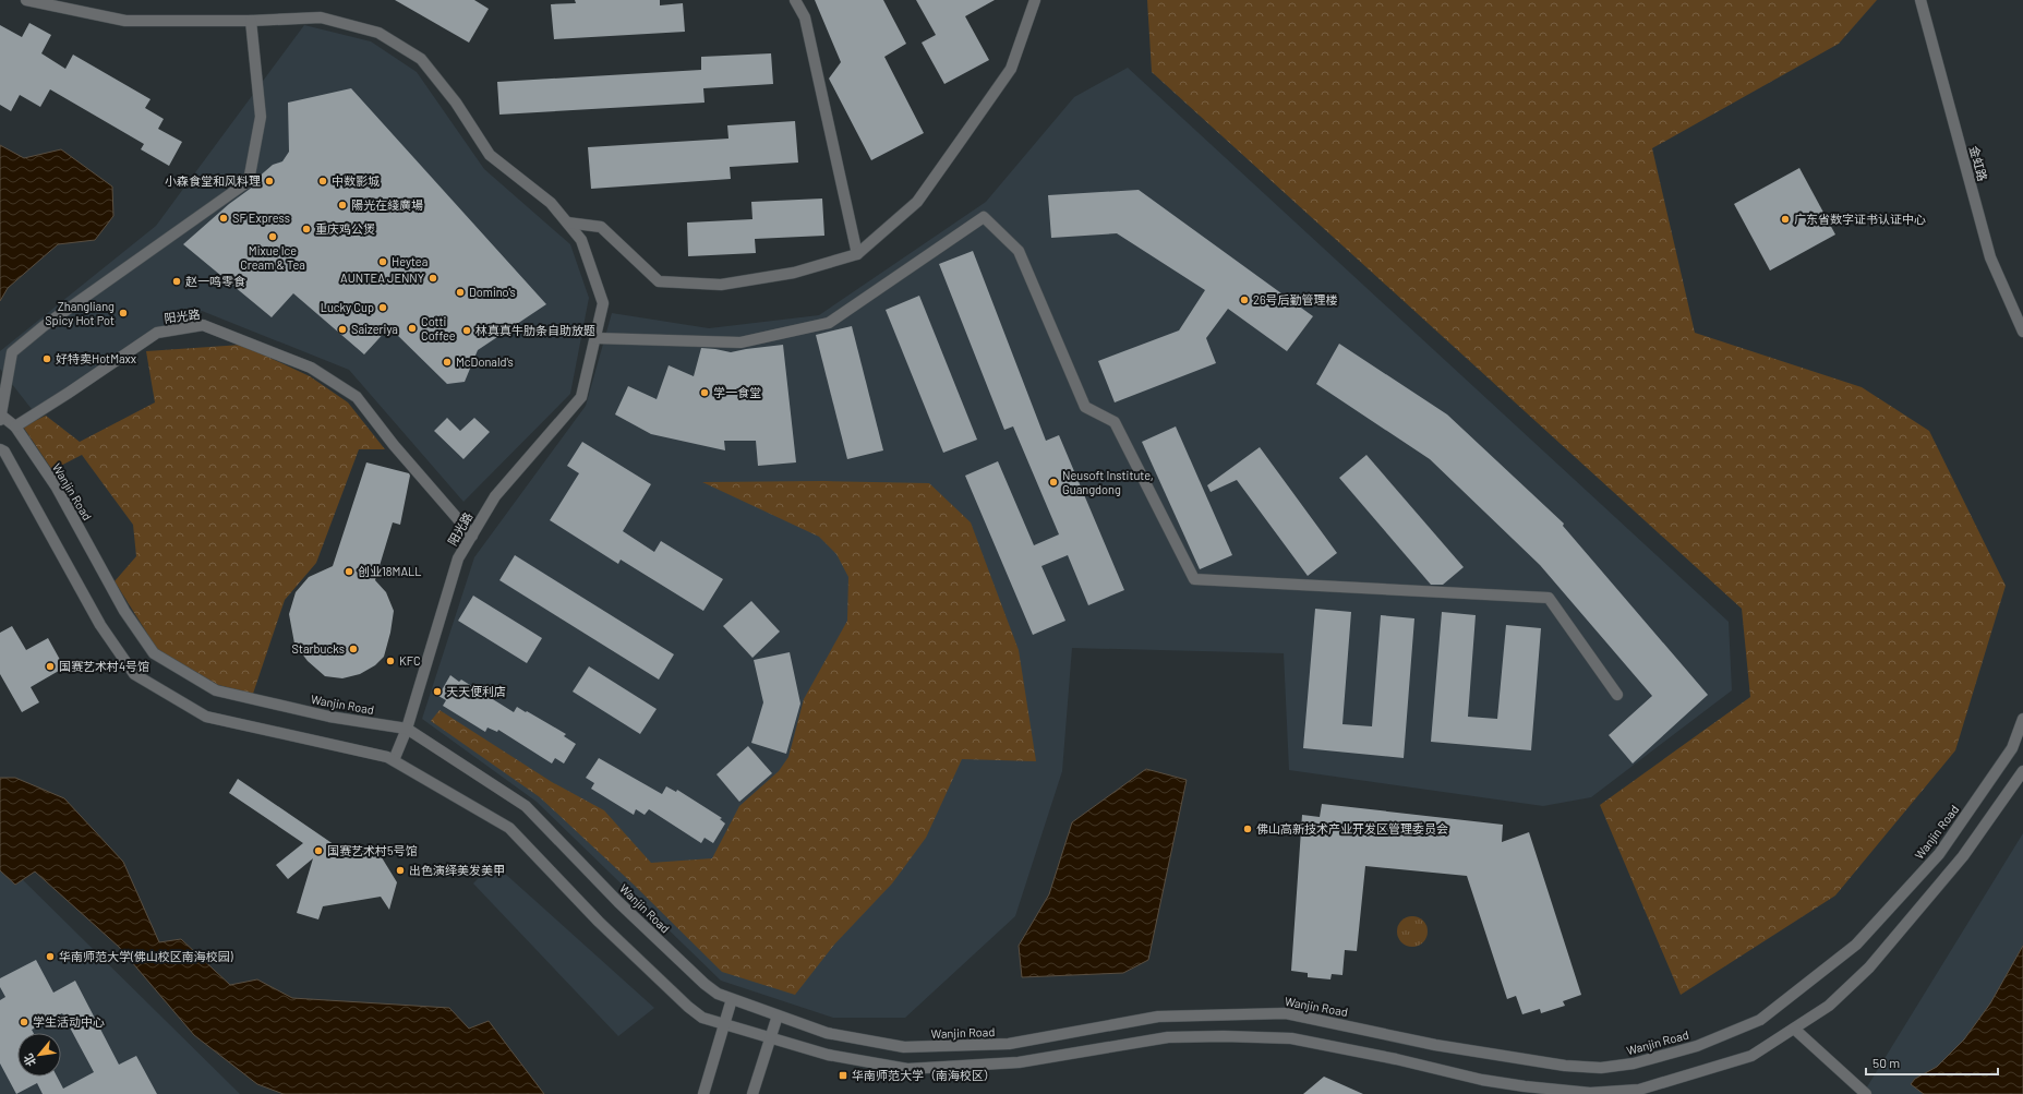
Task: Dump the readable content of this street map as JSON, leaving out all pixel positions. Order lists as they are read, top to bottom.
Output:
{
  "streets": {
    "street": ["金虹路", "阳光路", "Wanjin Road"]
  },
  "crossings": [
    ["阳光路", "Wanjin Road"]
  ],
  "places": {
    "other": [
      "小森食堂和风料理",
      "中数影城",
      "陽光在綫廣場",
      "SF Express",
      "广东省数字证书认证中心",
      "重庆鸡公煲",
      "Mixue Ice Cream & Tea",
      "Heytea",
      "AUNTEA JENNY",
      "赵一鸣零食",
      "Domino's",
      "26号后勤管理楼",
      "Lucky Cup",
      "Zhangliang Spicy Hot Pot",
      "Cotti Coffee",
      "Saizeriya",
      "林真真牛肋条自助放题",
      "好特卖HotMaxx",
      "McDonald's",
      "学一食堂",
      "Neusoft Institute, Guangdong",
      "创业18MALL",
      "Starbucks",
      "KFC",
      "国赛艺术村4号馆",
      "天天便利店",
      "佛山高新技术产业开发区管理委员会",
      "国赛艺术村5号馆",
      "出色演绎美发美甲",
      "华南师范大学(佛山校区南海校园)",
      "学生活动中心"
    ],
    "transit": ["华南师范大学（南海校区）"]
  },
  "scale_bar": "50 m",
  "north": "bottom left"
}
